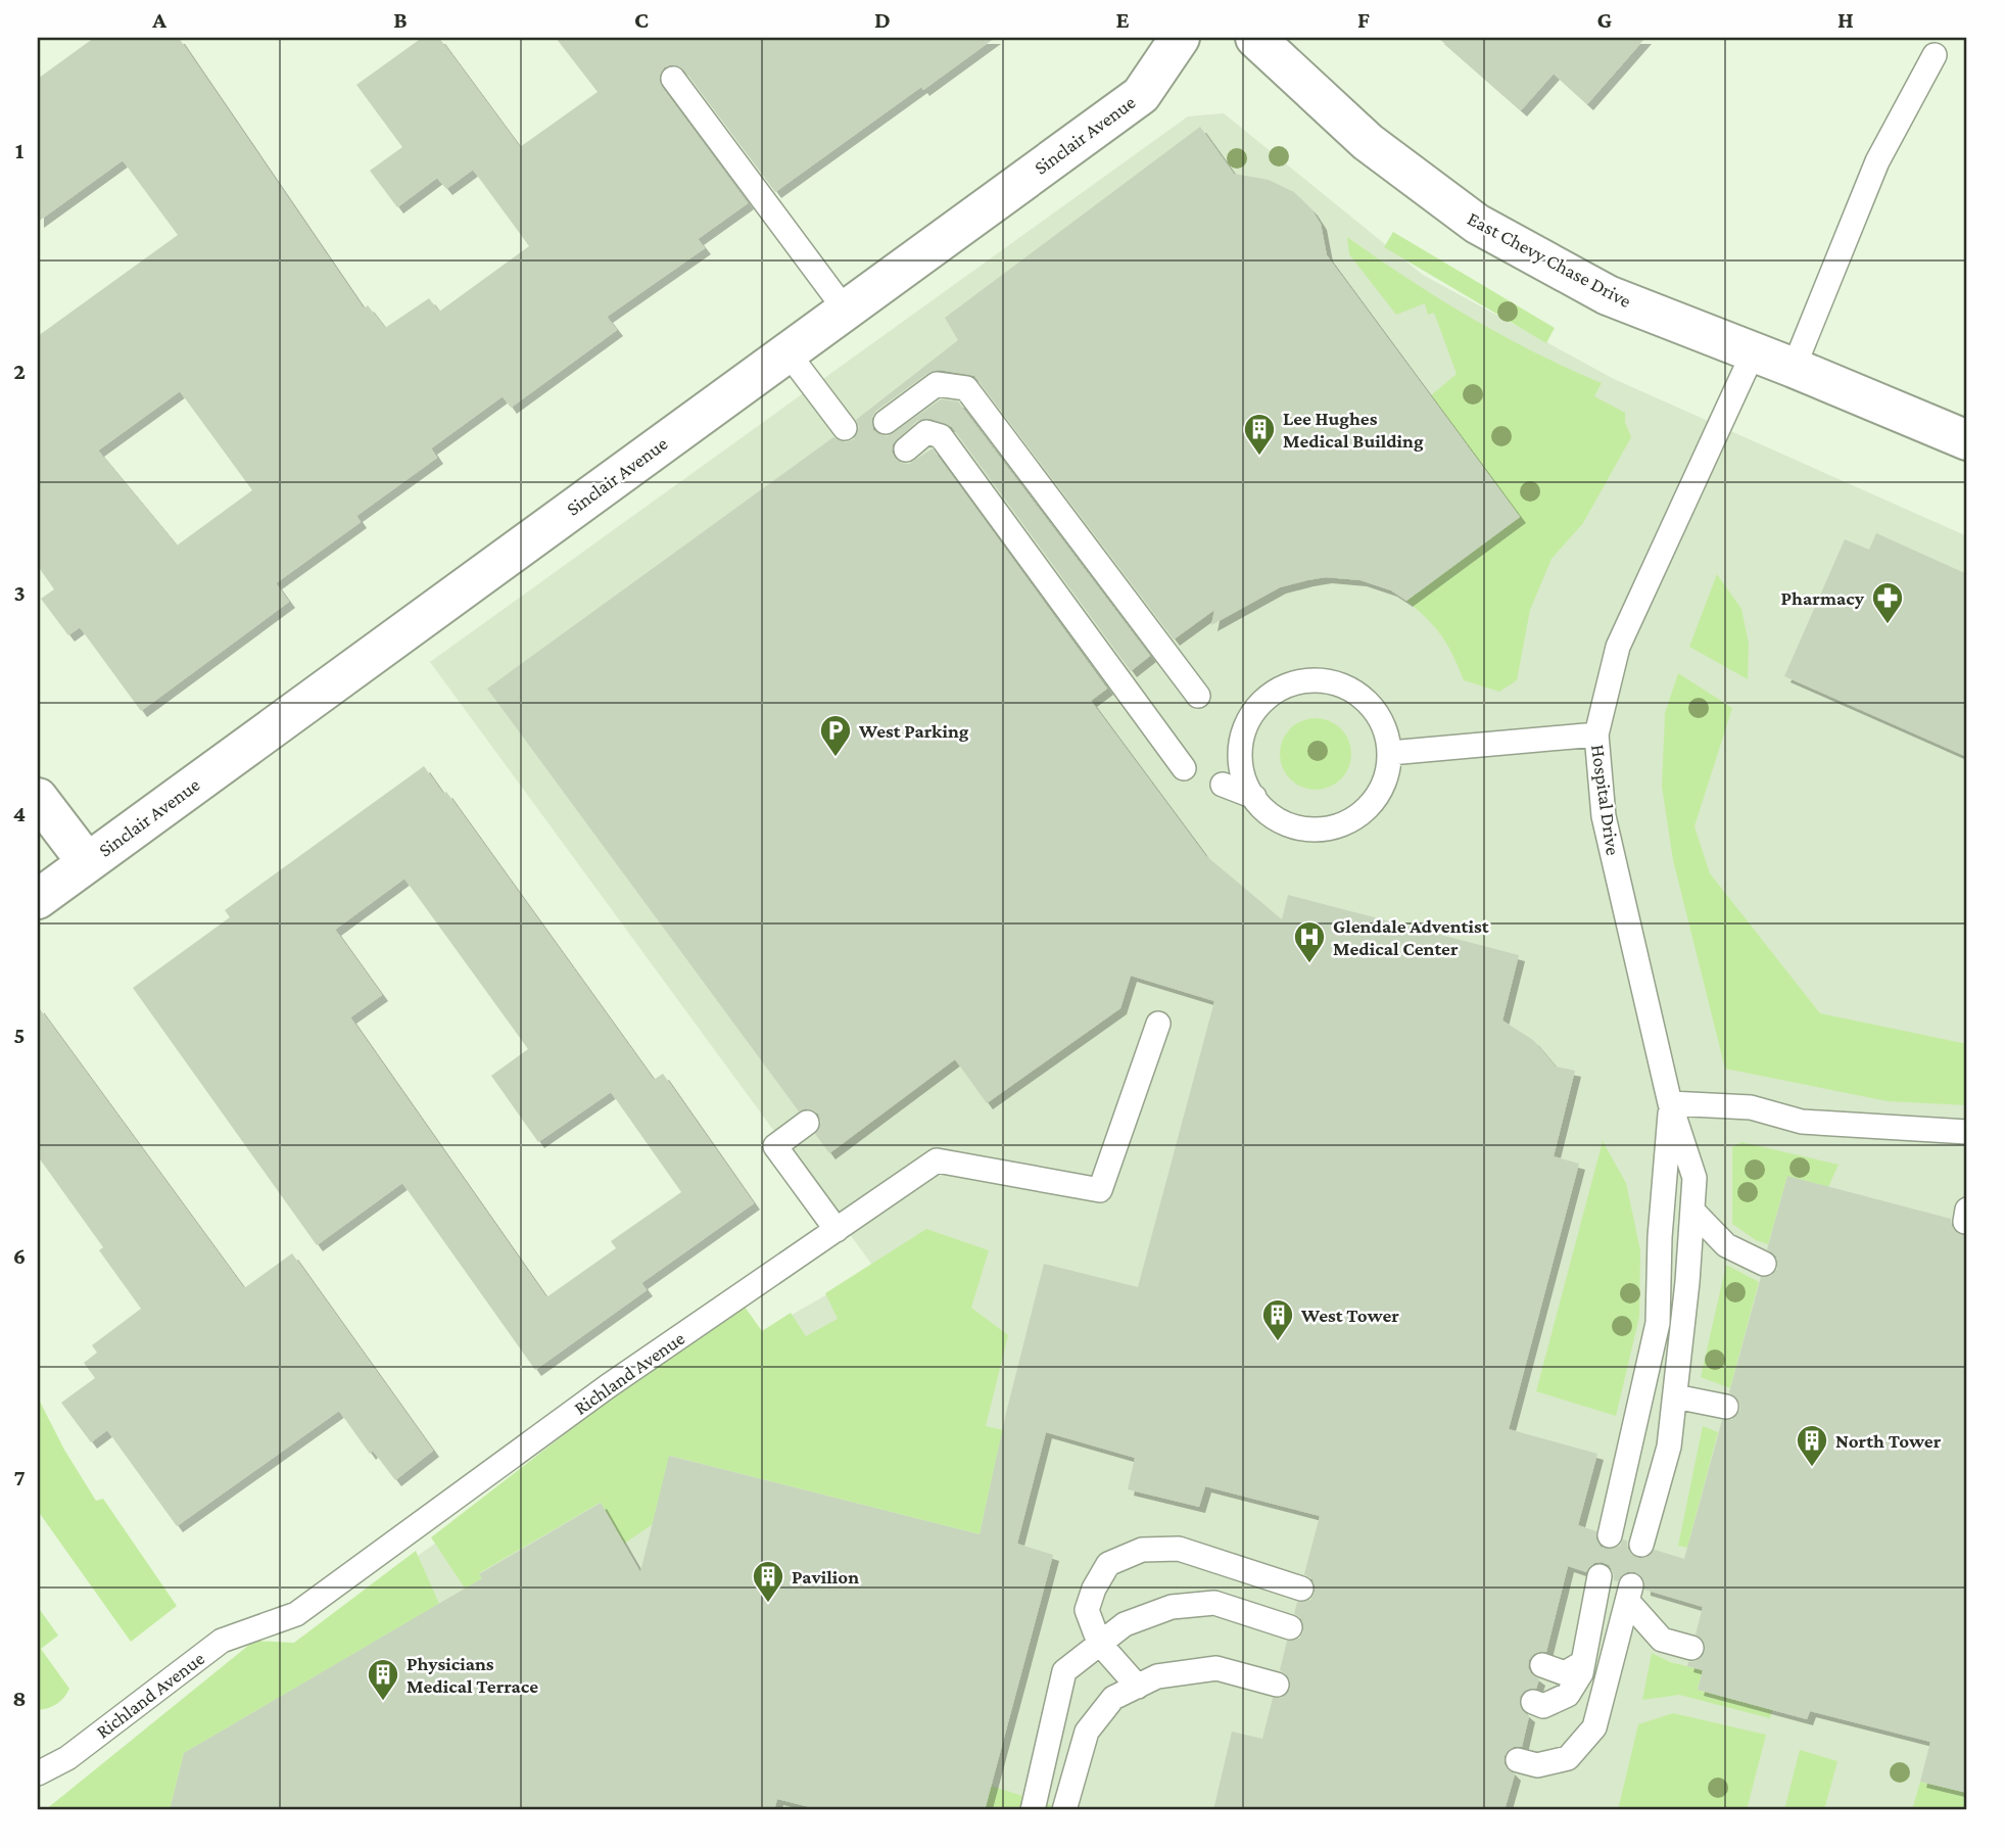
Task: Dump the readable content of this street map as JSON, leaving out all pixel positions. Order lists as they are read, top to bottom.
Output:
{
  "streets": {
    "street": ["Sinclair Avenue", "East Chevy Chase Drive"],
    "lane": ["Hospital Drive", "Richland Avenue"]
  },
  "crossings": [
    ["East Chevy Chase Drive", "Hospital Drive"]
  ],
  "places": {
    "building": [
      "Lee Hughes Medical Building",
      "West Tower",
      "North Tower",
      "Pavilion",
      "Physicians Medical Terrace"
    ],
    "pharmacy": ["Pharmacy"],
    "parking": ["West Parking"],
    "hospital": ["Glendale Adventist Medical Center"]
  },
  "grid": {
    "columns": [
      "A",
      "B",
      "C",
      "D",
      "E",
      "F",
      "G",
      "H"
    ],
    "rows": [
      "1",
      "2",
      "3",
      "4",
      "5",
      "6",
      "7",
      "8"
    ]
  }
}
